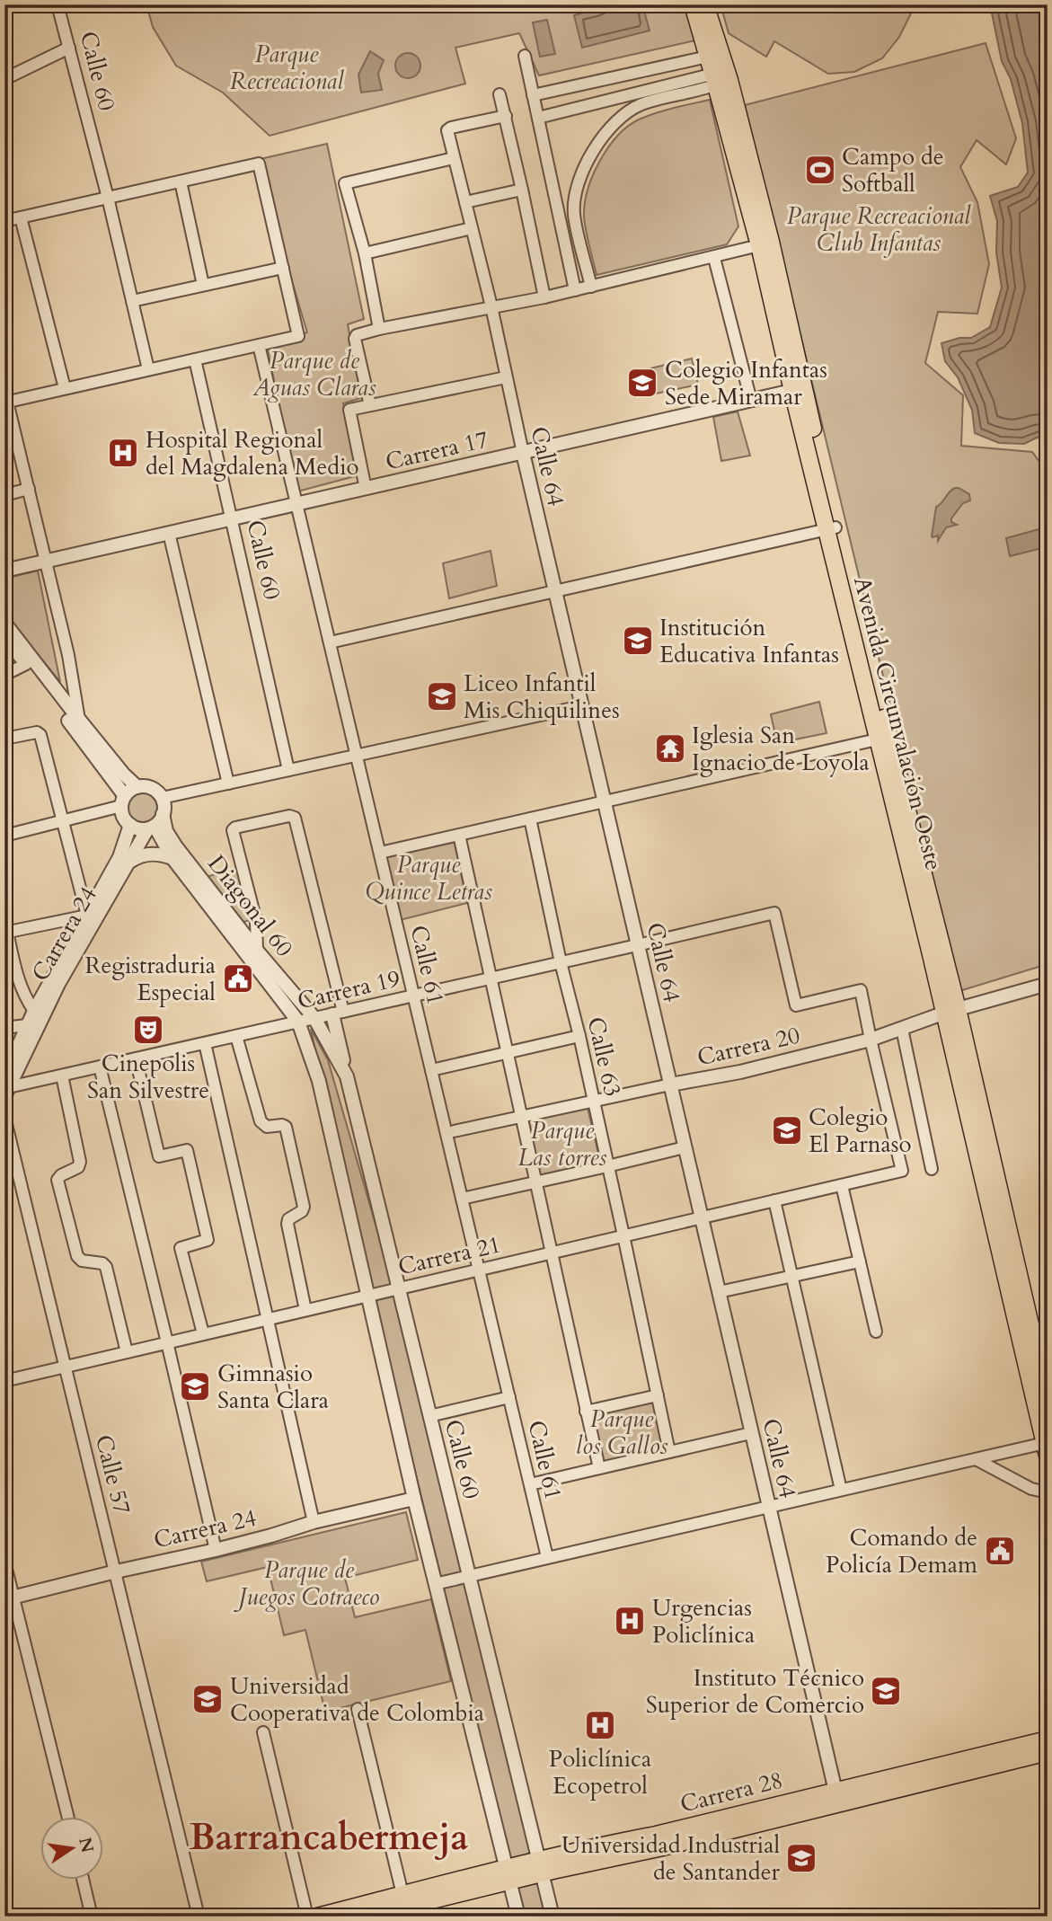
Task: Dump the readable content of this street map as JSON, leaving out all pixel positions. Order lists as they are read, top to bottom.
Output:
{
  "streets": {
    "main road": ["Avenida Circunvalación Oeste", "Carrera 28"],
    "street": [
      "Calle 60",
      "Carrera 17",
      "Calle 64",
      "Diagonal 60",
      "Carrera 24",
      "Calle 61",
      "Carrera 19",
      "Carrera 20",
      "Calle 63",
      "Carrera 21",
      "Calle 57"
    ]
  },
  "crossings": [
    ["Calle 60", "Carrera 17"],
    ["Calle 60", "Diagonal 60"],
    ["Calle 60", "Carrera 19"],
    ["Calle 60", "Carrera 21"],
    ["Calle 60", "Carrera 28"],
    ["Carrera 17", "Calle 64"],
    ["Carrera 17", "Avenida Circunvalación Oeste"],
    ["Carrera 17", "Calle 61"],
    ["Calle 64", "Carrera 19"],
    ["Calle 64", "Carrera 20"],
    ["Calle 64", "Carrera 21"],
    ["Calle 64", "Carrera 28"],
    ["Avenida Circunvalación Oeste", "Carrera 20"],
    ["Diagonal 60", "Carrera 24"],
    ["Diagonal 60", "Carrera 19"],
    ["Carrera 24", "Carrera 19"],
    ["Carrera 24", "Calle 57"],
    ["Calle 61", "Carrera 19"],
    ["Calle 61", "Carrera 21"],
    ["Carrera 19", "Carrera 20"],
    ["Carrera 19", "Calle 63"],
    ["Carrera 19", "Carrera 21"],
    ["Carrera 20", "Calle 63"],
    ["Carrera 20", "Carrera 21"],
    ["Calle 63", "Carrera 21"],
    ["Carrera 21", "Calle 57"]
  ],
  "districts": ["Barrancabermeja"],
  "parks": [
    "Parque Recreacional",
    "Parque Recreacional Club Infantas",
    "Parque de Aguas Claras",
    "Parque Quince Letras",
    "Parque Las torres",
    "Parque los Gallos",
    "Parque de Juegos Cotraeco"
  ],
  "places": {
    "sports": ["Campo de Softball"],
    "school or university": [
      "Colegio Infantas Sede Miramar",
      "Institución Educativa Infantas",
      "Liceo Infantil Mis Chiquilines",
      "Colegio El Parnaso",
      "Gimnasio Santa Clara",
      "Instituto Técnico Superior de Comercio",
      "Universidad Cooperativa de Colombia",
      "Universidad Industrial de Santander"
    ],
    "hospital": ["Hospital Regional del Magdalena Medio", "Urgencias Policlínica", "Policlínica Ecopetrol"],
    "temple": ["Iglesia San Ignacio de Loyola"],
    "public building": ["Registraduria Especial", "Comando de Policía Demam"],
    "theatre": ["Cinepolis San Silvestre"]
  },
  "north": "right"
}
